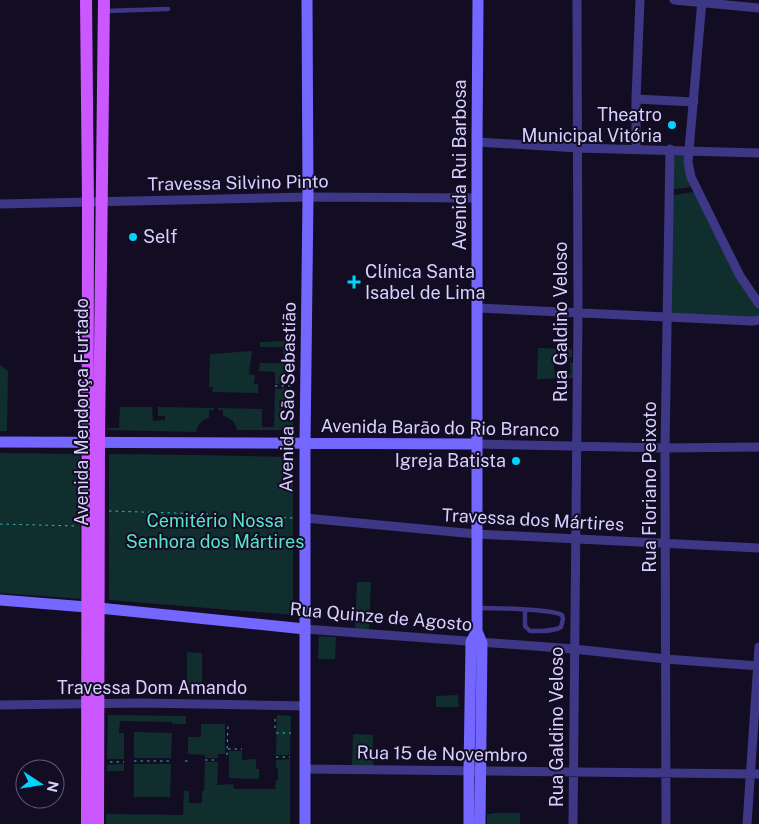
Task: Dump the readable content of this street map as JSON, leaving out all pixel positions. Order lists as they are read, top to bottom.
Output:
{
  "streets": {
    "main road": [
      "Avenida Rui Barbosa",
      "Avenida São Sebastião",
      "Avenida Mendonça Furtado",
      "Avenida Barão do Rio Branco",
      "Rua Quinze de Agosto"
    ],
    "street": [
      "Travessa Silvino Pinto",
      "Rua Galdino Veloso",
      "Rua Floriano Peixoto",
      "Travessa dos Mártires",
      "Travessa Dom Amando",
      "Rua 15 de Novembro"
    ]
  },
  "crossings": [
    ["Avenida Rui Barbosa", "Travessa Silvino Pinto"],
    ["Avenida Rui Barbosa", "Avenida Barão do Rio Branco"],
    ["Avenida Rui Barbosa", "Travessa dos Mártires"],
    ["Avenida Rui Barbosa", "Rua Quinze de Agosto"],
    ["Avenida Rui Barbosa", "Rua 15 de Novembro"],
    ["Travessa Silvino Pinto", "Avenida São Sebastião"],
    ["Travessa Silvino Pinto", "Avenida Mendonça Furtado"],
    ["Rua Galdino Veloso", "Avenida Barão do Rio Branco"],
    ["Rua Galdino Veloso", "Travessa dos Mártires"],
    ["Rua Galdino Veloso", "Rua Quinze de Agosto"],
    ["Rua Galdino Veloso", "Rua 15 de Novembro"],
    ["Avenida São Sebastião", "Avenida Barão do Rio Branco"],
    ["Avenida São Sebastião", "Travessa dos Mártires"],
    ["Avenida São Sebastião", "Rua Quinze de Agosto"],
    ["Avenida São Sebastião", "Travessa Dom Amando"],
    ["Avenida São Sebastião", "Rua 15 de Novembro"],
    ["Avenida Mendonça Furtado", "Avenida Barão do Rio Branco"],
    ["Avenida Mendonça Furtado", "Rua Quinze de Agosto"],
    ["Avenida Mendonça Furtado", "Travessa Dom Amando"],
    ["Avenida Barão do Rio Branco", "Rua Floriano Peixoto"],
    ["Rua Floriano Peixoto", "Travessa dos Mártires"],
    ["Rua Floriano Peixoto", "Rua Quinze de Agosto"],
    ["Rua Floriano Peixoto", "Rua 15 de Novembro"]
  ],
  "parks": ["Cemitério Nossa Senhora dos Mártires"],
  "places": {
    "other": ["Theatro Municipal Vitória", "Self", "Igreja Batista"],
    "health": ["Clínica Santa Isabel de Lima"]
  },
  "north": "right"
}
